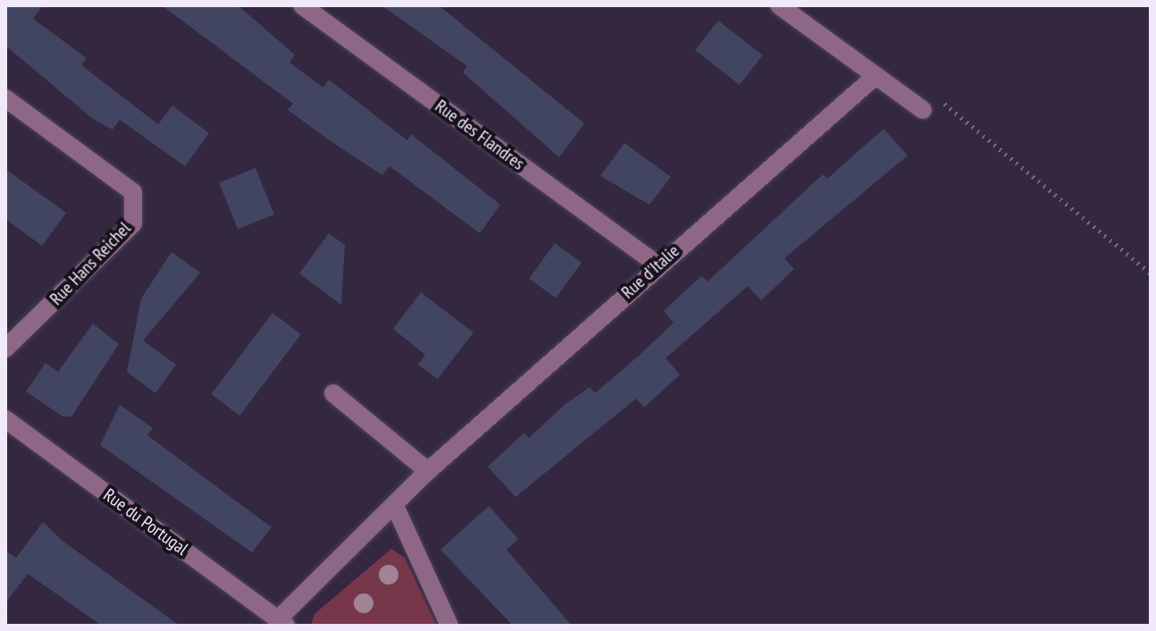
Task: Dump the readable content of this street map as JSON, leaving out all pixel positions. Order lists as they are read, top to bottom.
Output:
{
  "streets": {
    "street": [
      "Rue des Flandres",
      "Rue Hans Reichel",
      "Rue d'Italie",
      "Rue du Portugal"
    ]
  },
  "crossings": [
    ["Rue des Flandres", "Rue d'Italie"],
    ["Rue d'Italie", "Rue du Portugal"]
  ]
}
